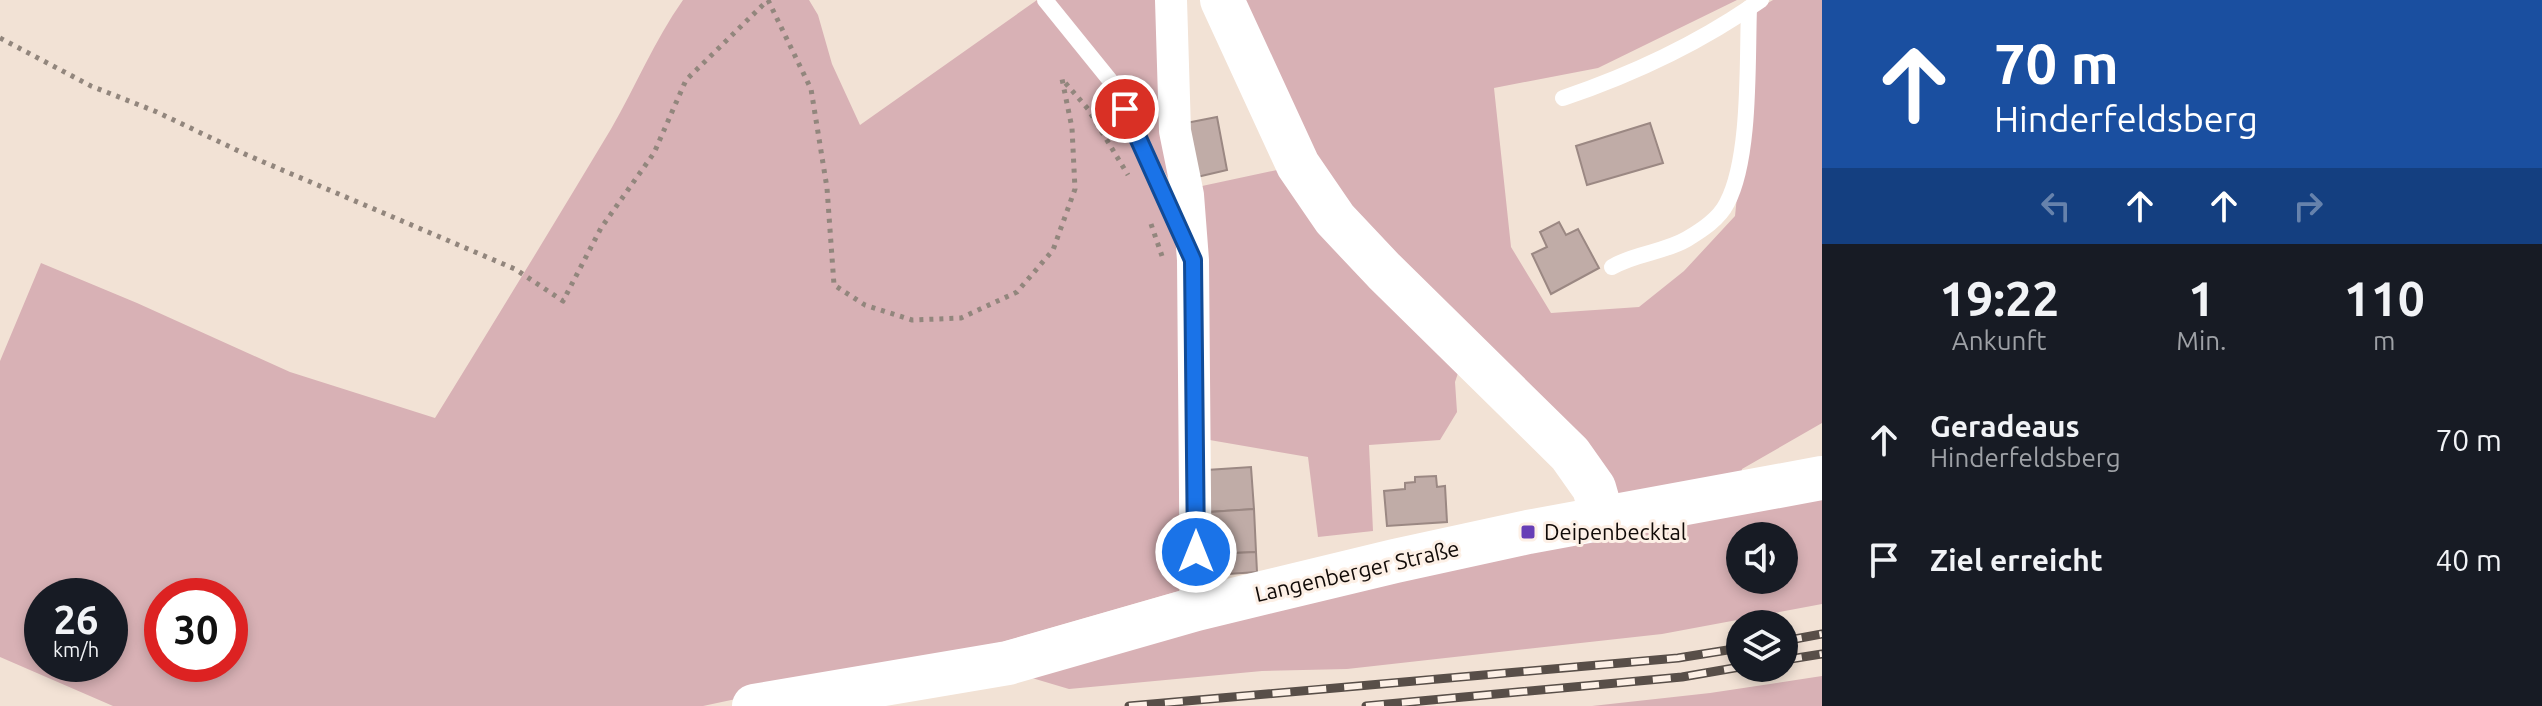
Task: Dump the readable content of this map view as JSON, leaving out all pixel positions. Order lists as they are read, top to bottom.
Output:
{
  "streets": {
    "main road": ["Langenberger Straße"]
  },
  "places": {
    "transit": ["Deipenbecktal"]
  },
  "page": {
    "turn": ["70 m", "Hinderfeldsberg"],
    "eta": [
      "19:22",
      "Ankunft",
      "1",
      "Min.",
      "110",
      "m"
    ],
    "list": [
      {
        "name": "Geradeaus",
        "note": "Hinderfeldsberg",
        "value": "70 m"
      },
      {
        "name": "Ziel erreicht",
        "value": "40 m"
      }
    ],
    "speed": "26 km/h",
    "limit": "30"
  }
}
